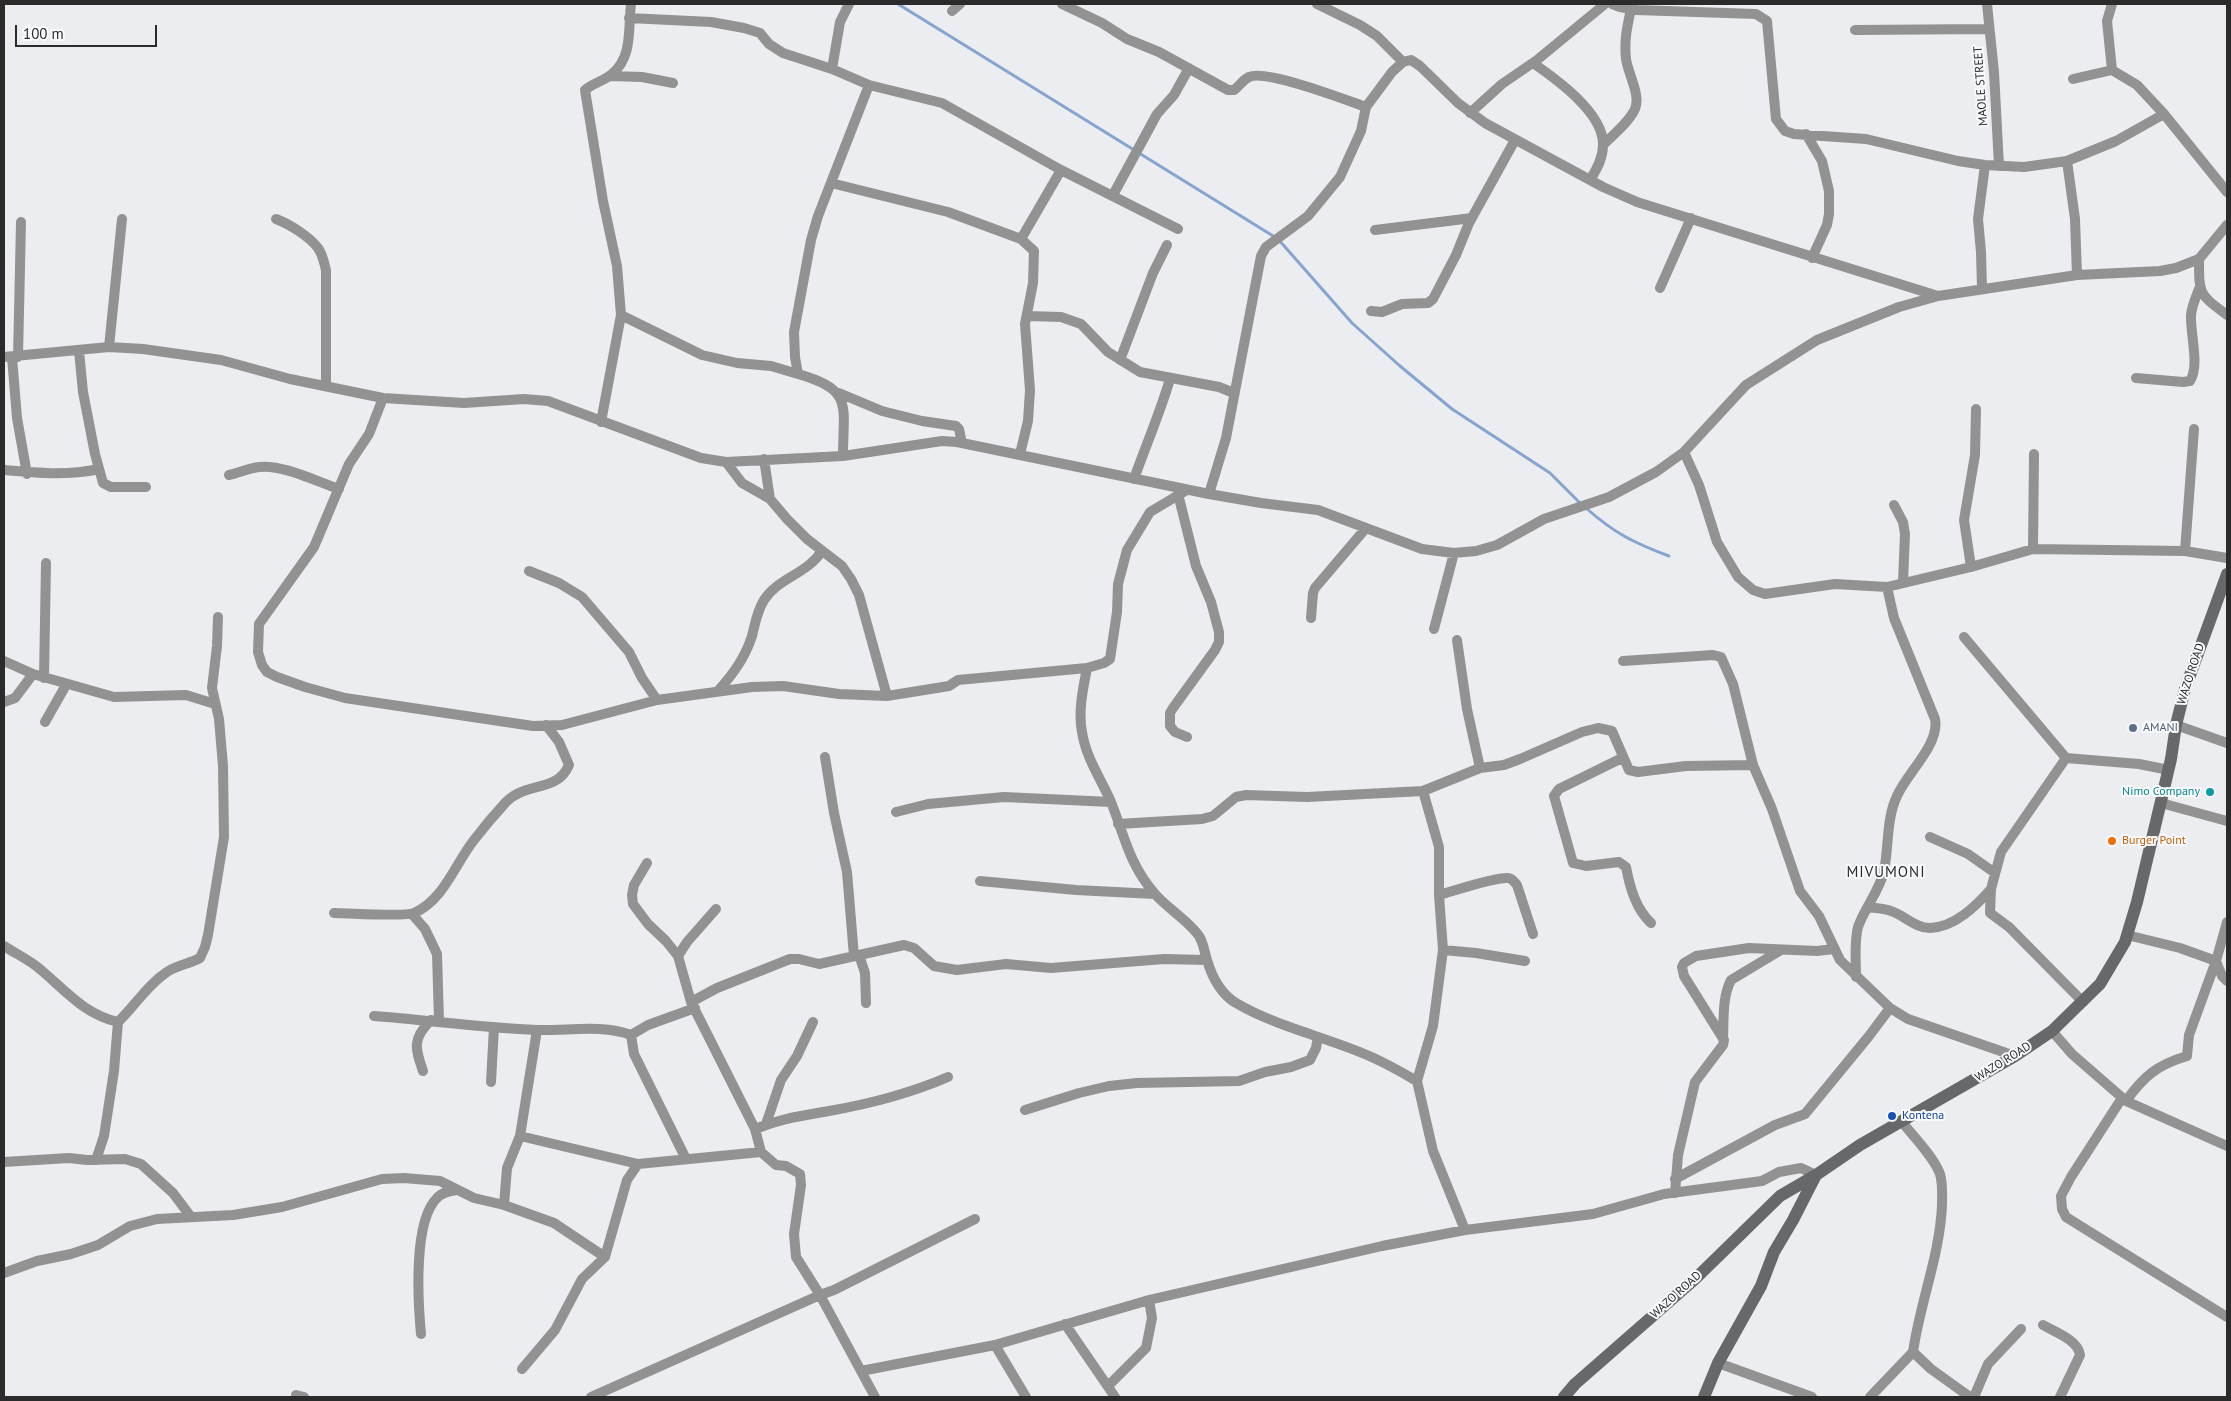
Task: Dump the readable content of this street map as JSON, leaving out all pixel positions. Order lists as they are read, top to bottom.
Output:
{
  "streets": {
    "main road": ["WAZO ROAD"],
    "street": ["MAOLE STREET"]
  },
  "districts": ["MIVUMONI"],
  "places": [
    "AMANI",
    "Nimo Company",
    "Burger Point",
    "Kontena"
  ],
  "scale_bar": "100 m"
}
